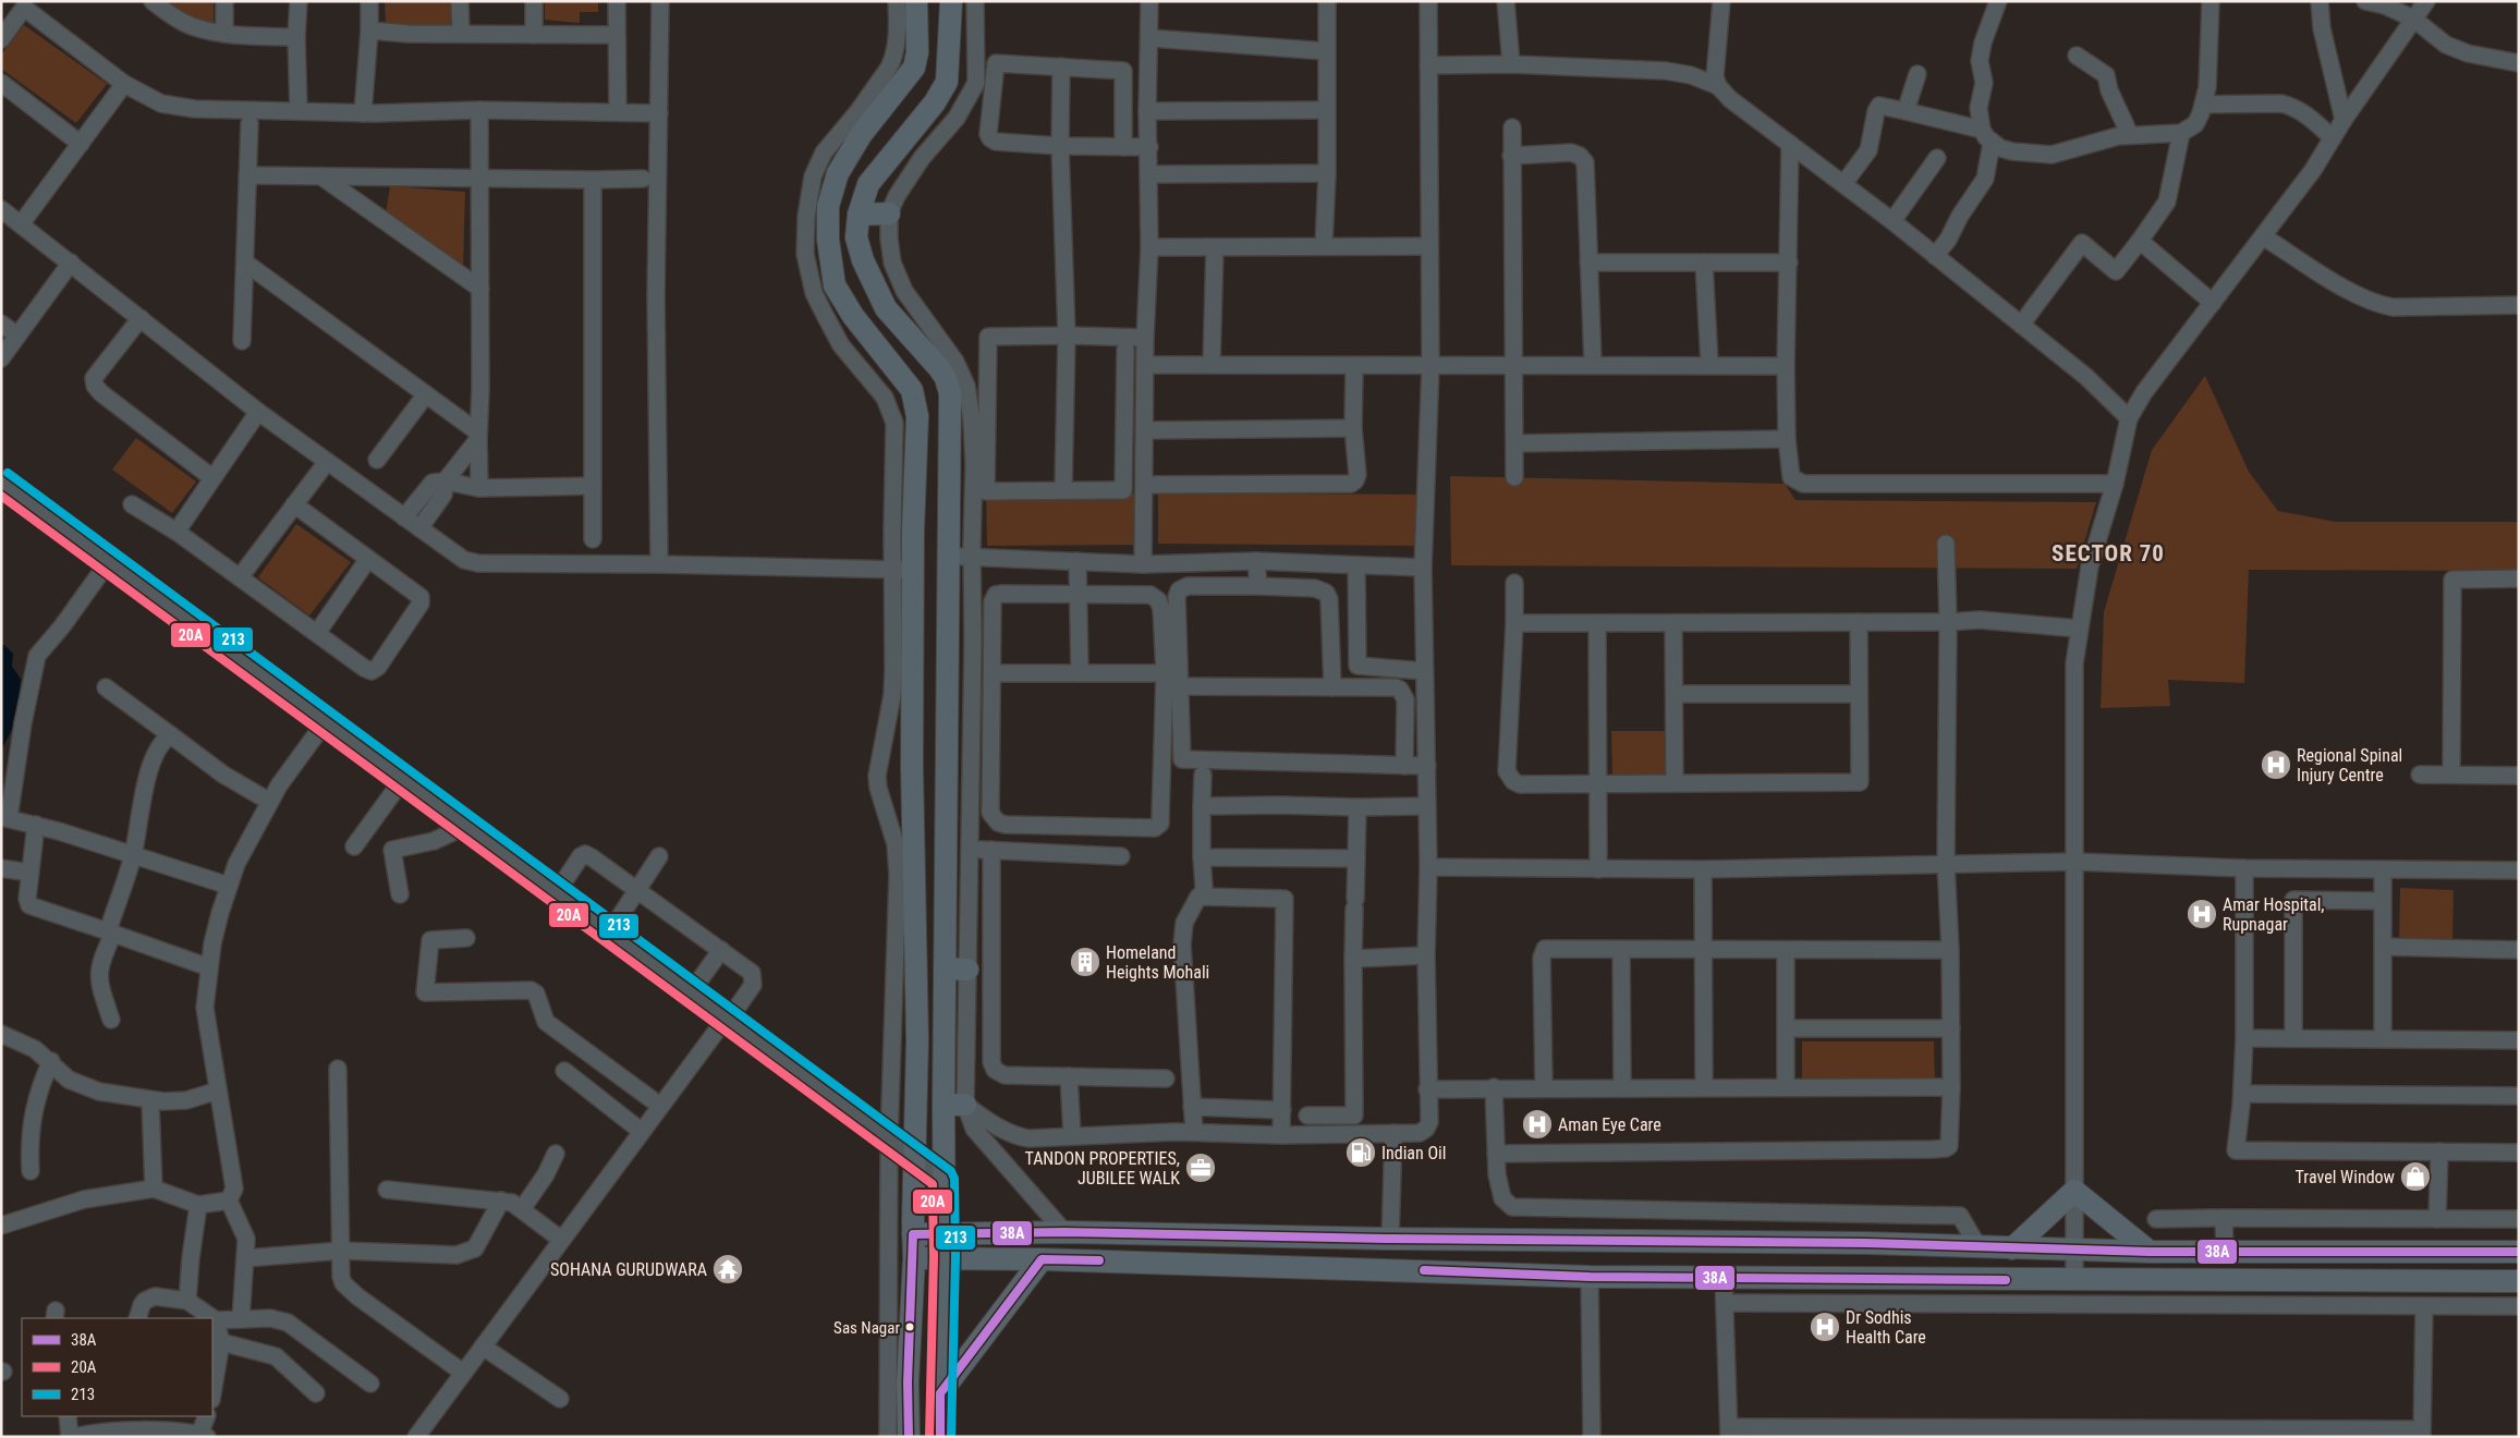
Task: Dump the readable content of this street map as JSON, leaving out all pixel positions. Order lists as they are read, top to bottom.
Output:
{
  "districts": ["SECTOR 70"],
  "places": {
    "hospital": [
      "Regional Spinal Injury Centre",
      "Amar Hospital, Rupnagar",
      "Aman Eye Care",
      "Dr Sodhis Health Care"
    ],
    "building": ["Homeland Heights Mohali"],
    "fuel station": ["Indian Oil"],
    "office": ["TANDON PROPERTIES, JUBILEE WALK"],
    "shop": ["Travel Window"],
    "temple": ["SOHANA GURUDWARA"],
    "other": ["Sas Nagar"]
  },
  "lines": ["transit line 213", "transit line 20A", "transit line 38A"],
  "legend": ["38A", "20A", "213"]
}
